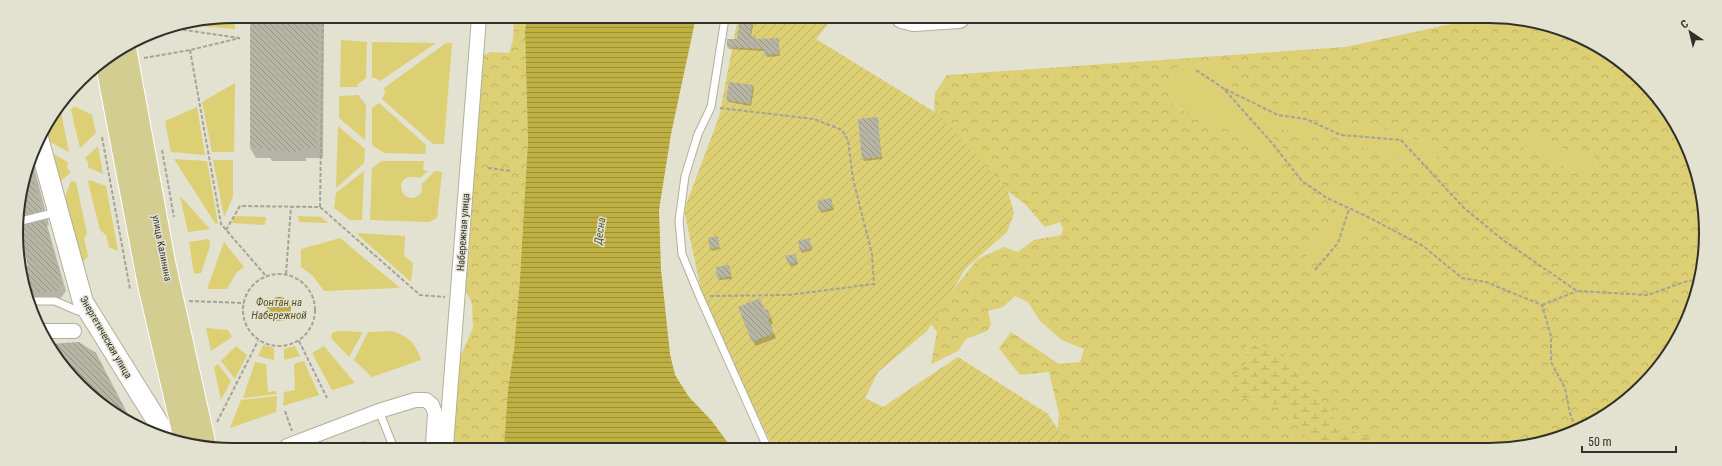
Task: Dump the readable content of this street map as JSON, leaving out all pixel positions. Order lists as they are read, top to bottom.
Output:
{
  "streets": {
    "main road": ["улица Калинина"],
    "street": ["Набережная улица", "Энергетическая улица"]
  },
  "water": ["Десна", "Фонтан на Набережной"],
  "scale_bar": "50 m",
  "north": "top left"
}
